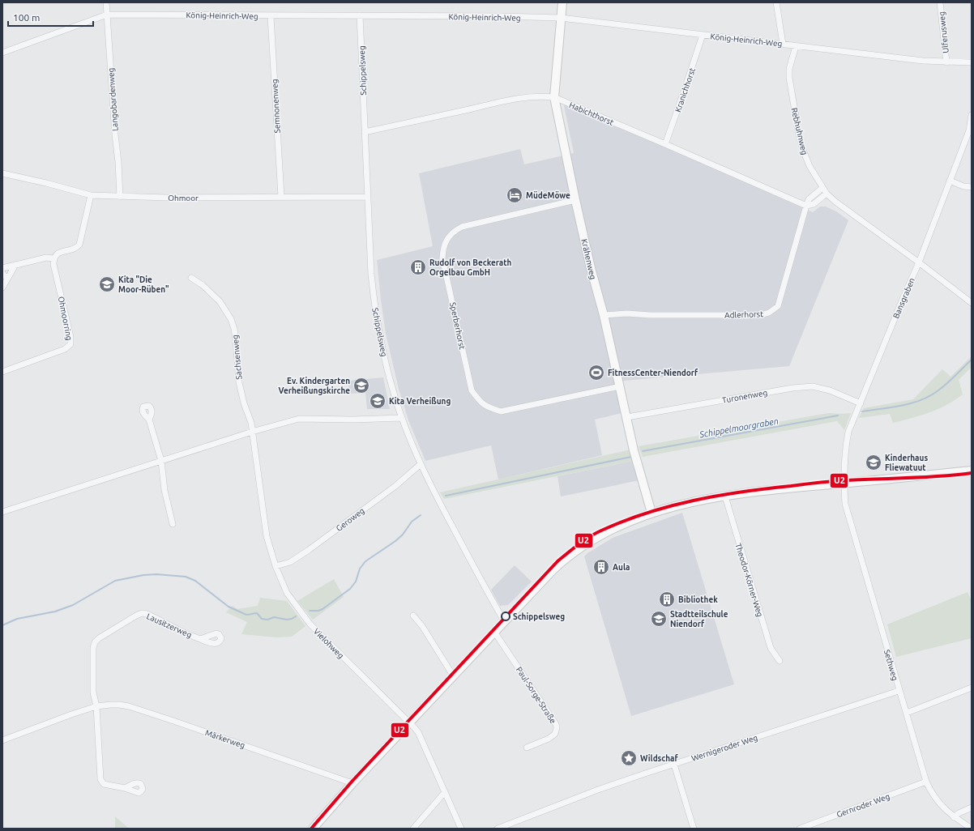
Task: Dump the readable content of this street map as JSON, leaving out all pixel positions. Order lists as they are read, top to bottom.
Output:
{
  "streets": {
    "street": [
      "König-Heinrich-Weg",
      "Ulferusweg",
      "Schippelsweg",
      "Kranichhorst",
      "Langobardenweg",
      "Semnonenweg",
      "Habichthorst",
      "Rebhuhnweg",
      "Ohmoor",
      "Krähenweg",
      "Bansgraben",
      "Adlerhorst",
      "Ohmoorring",
      "Sperberhorst",
      "Sachsenweg",
      "Turonenweg",
      "Geroweg",
      "Theodor-Körner-Weg",
      "Lausitzerweg",
      "Vielohweg",
      "Sethweg",
      "Paul-Sorge-Straße",
      "Märkerweg",
      "Wernigeroder Weg",
      "Gernroder Weg"
    ]
  },
  "crossings": [
    ["König-Heinrich-Weg", "Ulferusweg"],
    ["König-Heinrich-Weg", "Schippelsweg"],
    ["König-Heinrich-Weg", "Kranichhorst"],
    ["König-Heinrich-Weg", "Langobardenweg"],
    ["König-Heinrich-Weg", "Semnonenweg"],
    ["König-Heinrich-Weg", "Rebhuhnweg"],
    ["König-Heinrich-Weg", "Krähenweg"],
    ["Schippelsweg", "Habichthorst"],
    ["Schippelsweg", "Ohmoor"],
    ["Schippelsweg", "Geroweg"],
    ["Kranichhorst", "Habichthorst"],
    ["Langobardenweg", "Ohmoor"],
    ["Semnonenweg", "Ohmoor"],
    ["Habichthorst", "Krähenweg"],
    ["Habichthorst", "Adlerhorst"],
    ["Rebhuhnweg", "Bansgraben"],
    ["Rebhuhnweg", "Adlerhorst"],
    ["Krähenweg", "Adlerhorst"],
    ["Krähenweg", "Sperberhorst"],
    ["Krähenweg", "Turonenweg"],
    ["Bansgraben", "Turonenweg"],
    ["Bansgraben", "Sethweg"],
    ["Sachsenweg", "Vielohweg"],
    ["Geroweg", "Vielohweg"],
    ["Lausitzerweg", "Märkerweg"],
    ["Sethweg", "Wernigeroder Weg"],
    ["Sethweg", "Gernroder Weg"]
  ],
  "water": ["Schippelmoorgraben"],
  "places": {
    "hotel": ["MüdeMöwe"],
    "building": ["Rudolf von Beckerath Orgelbau GmbH", "Aula", "Bibliothek"],
    "school or university": [
      "Kita \"Die Moor-Rüben\"",
      "Ev. Kindergarten Verheißungskirche",
      "Kita Verheißung",
      "Kinderhaus Fliewatuut",
      "Stadtteilschule Niendorf"
    ],
    "sports": ["FitnessCenter-Niendorf"],
    "other": ["Schippelsweg"],
    "place": ["Wildschaf"]
  },
  "lines": ["transit line U2"],
  "scale_bar": "100 m"
}
